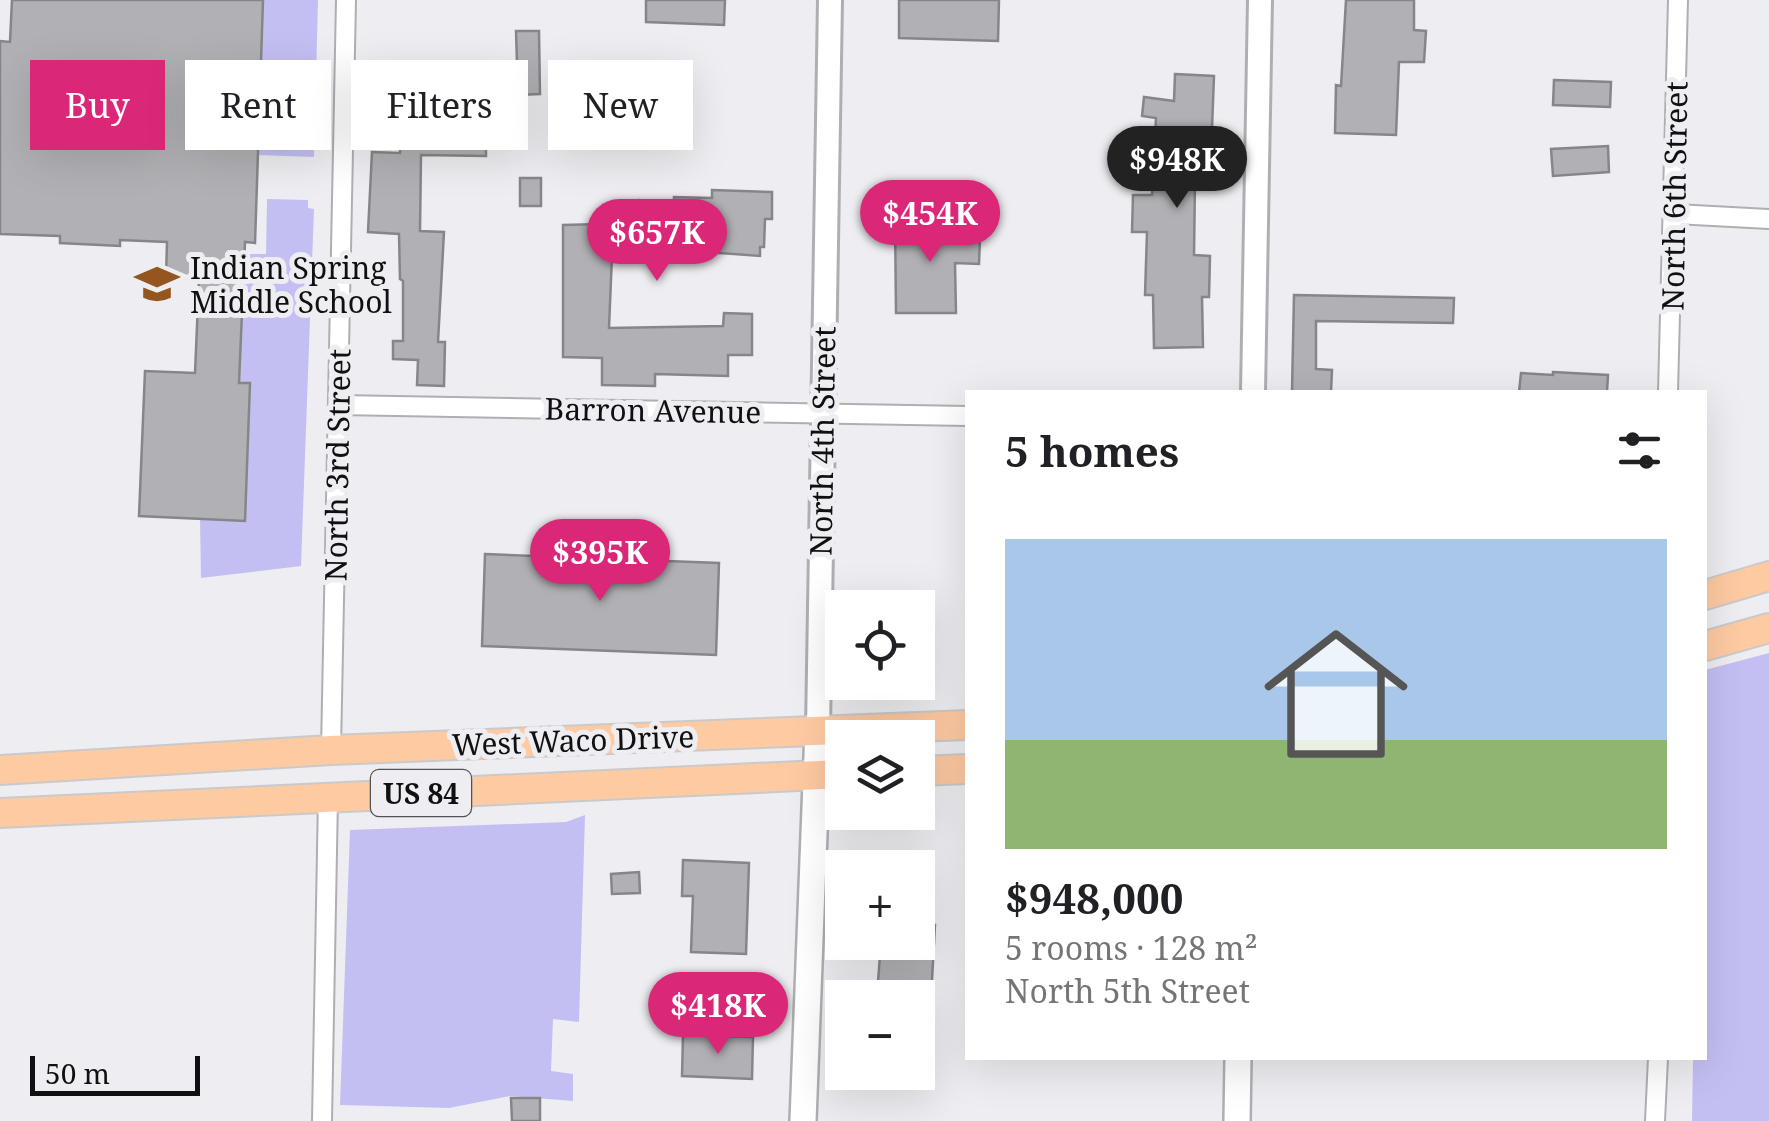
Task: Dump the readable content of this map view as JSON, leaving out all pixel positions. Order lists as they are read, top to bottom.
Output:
{
  "streets": {
    "main road": ["North 4th Street", "West Waco Drive", "US 84"],
    "street": ["North 6th Street", "Barron Avenue", "North 3rd Street"]
  },
  "crossings": [
    ["Barron Avenue", "North 4th Street"],
    ["Barron Avenue", "North 3rd Street"],
    ["North 4th Street", "West Waco Drive"],
    ["North 3rd Street", "West Waco Drive"]
  ],
  "places": {
    "school or university": ["Indian Spring Middle School"]
  },
  "scale_bar": "50 m",
  "page": {
    "chip": [
      "Buy",
      "Rent",
      "Filters",
      "New"
    ],
    "price": [
      "$948K",
      "$454K",
      "$657K",
      "$395K",
      "$418K"
    ],
    "heading": "5 homes",
    "list": [
      {
        "name": "$948,000",
        "note": "5 rooms · 128 m² · North 5th Street"
      }
    ],
    "map_buttons": ["+", "−"],
    "scale": "50 m"
  }
}
